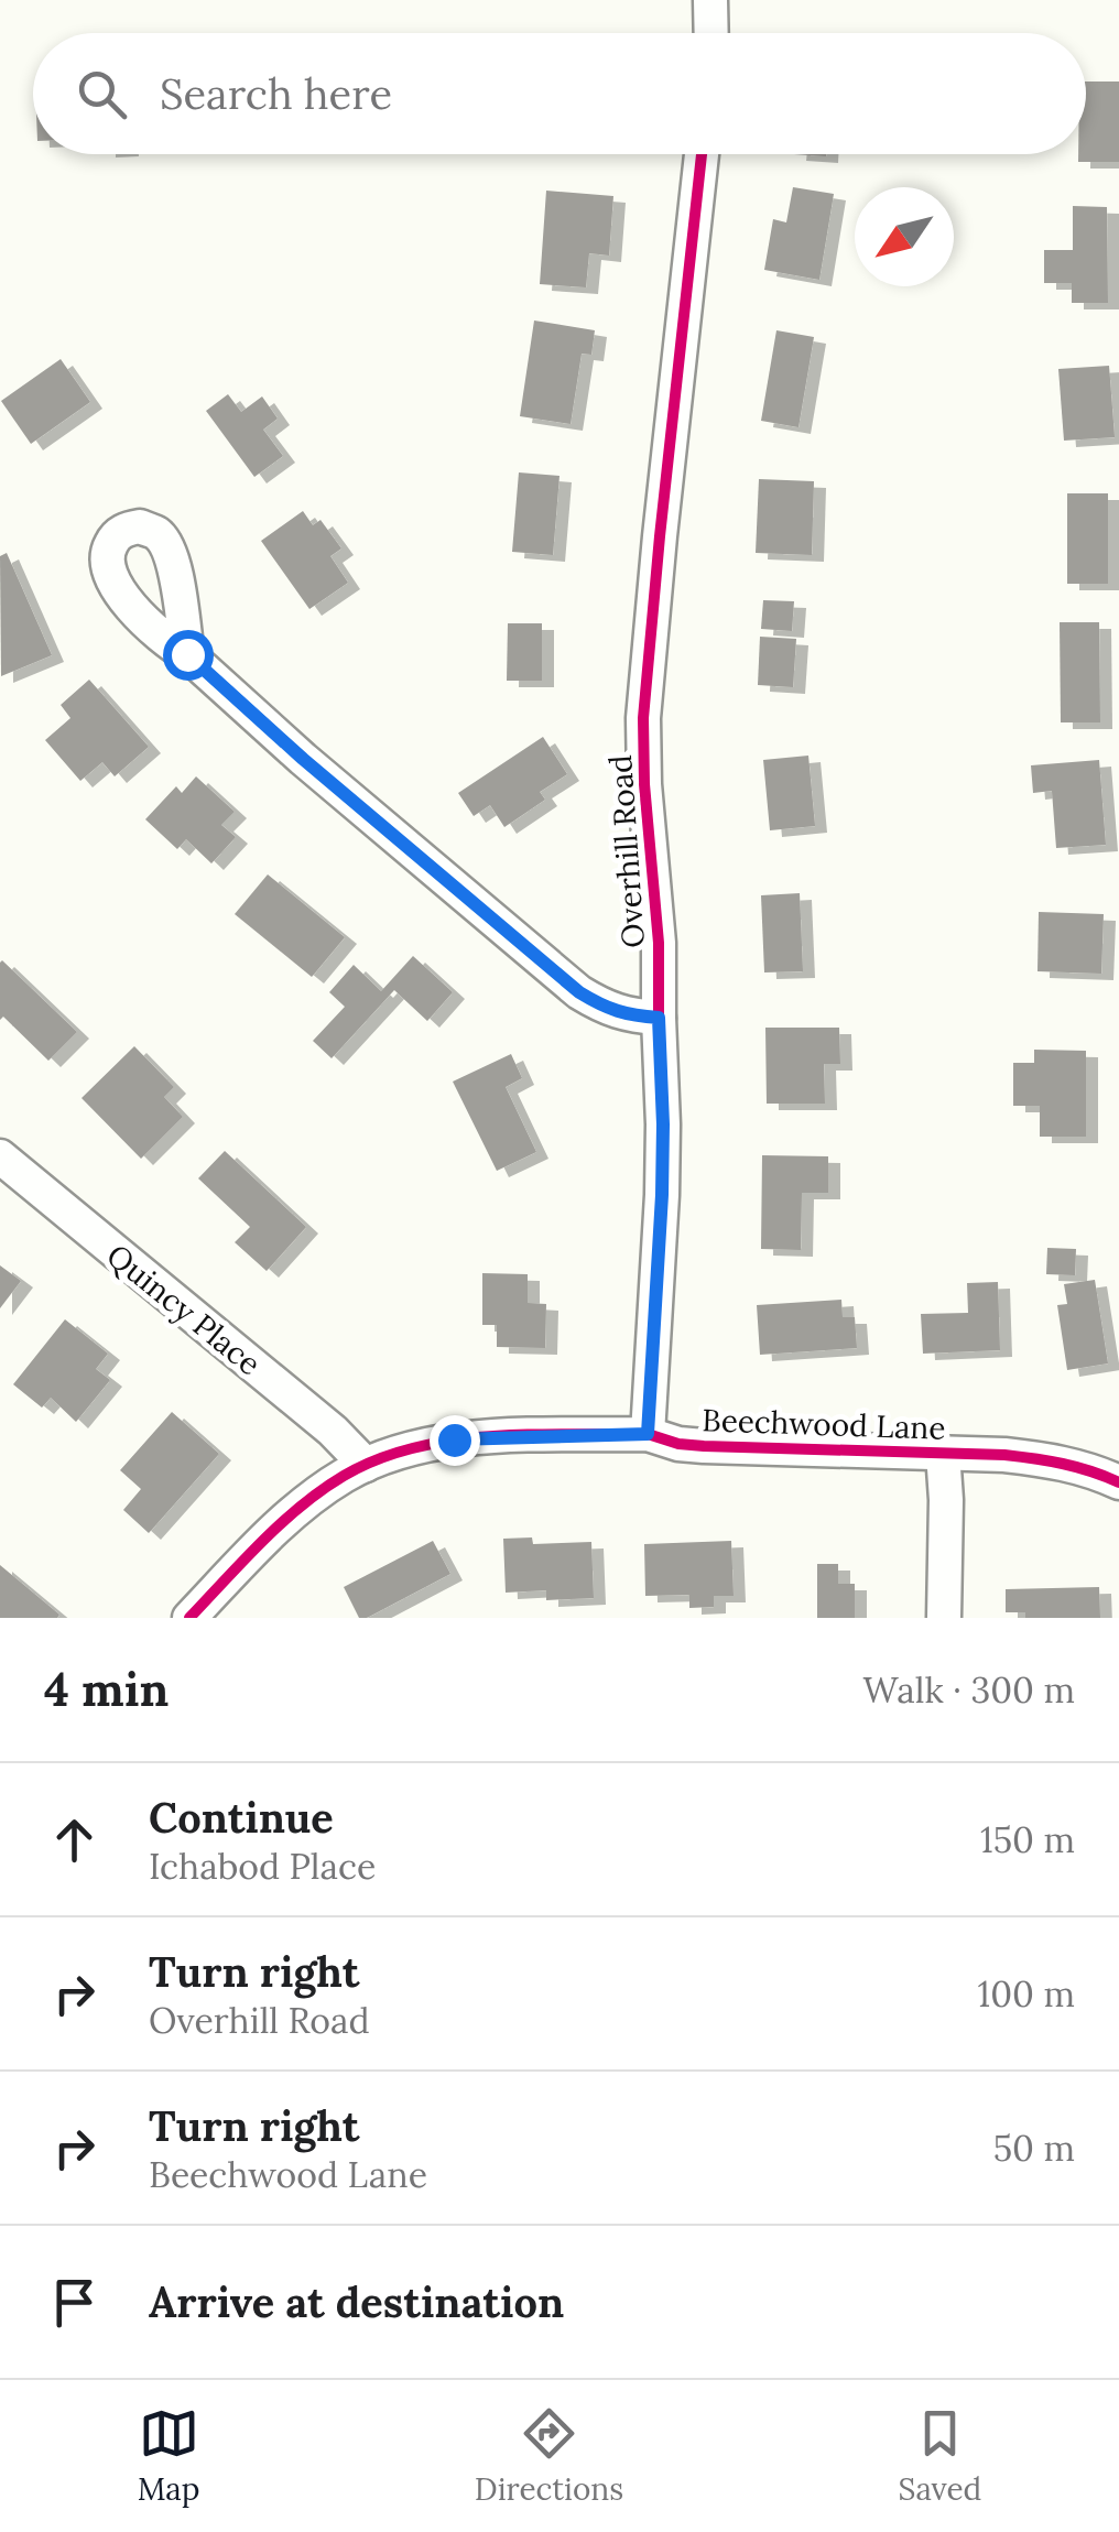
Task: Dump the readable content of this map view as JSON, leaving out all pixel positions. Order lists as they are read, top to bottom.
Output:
{
  "streets": {
    "street": ["Overhill Road", "Quincy Place", "Beechwood Lane"]
  },
  "crossings": [
    ["Overhill Road", "Beechwood Lane"],
    ["Quincy Place", "Beechwood Lane"]
  ],
  "north": "bottom left",
  "page": {
    "search": "Search here",
    "heading": ["4 min", "Walk · 300 m"],
    "list": [
      ["Continue", "Ichabod Place", "150 m"],
      ["Turn right", "Overhill Road", "100 m"],
      ["Turn right", "Beechwood Lane", "50 m"],
      "Arrive at destination"
    ],
    "nav": ["Map", "Directions", "Saved"]
  }
}
